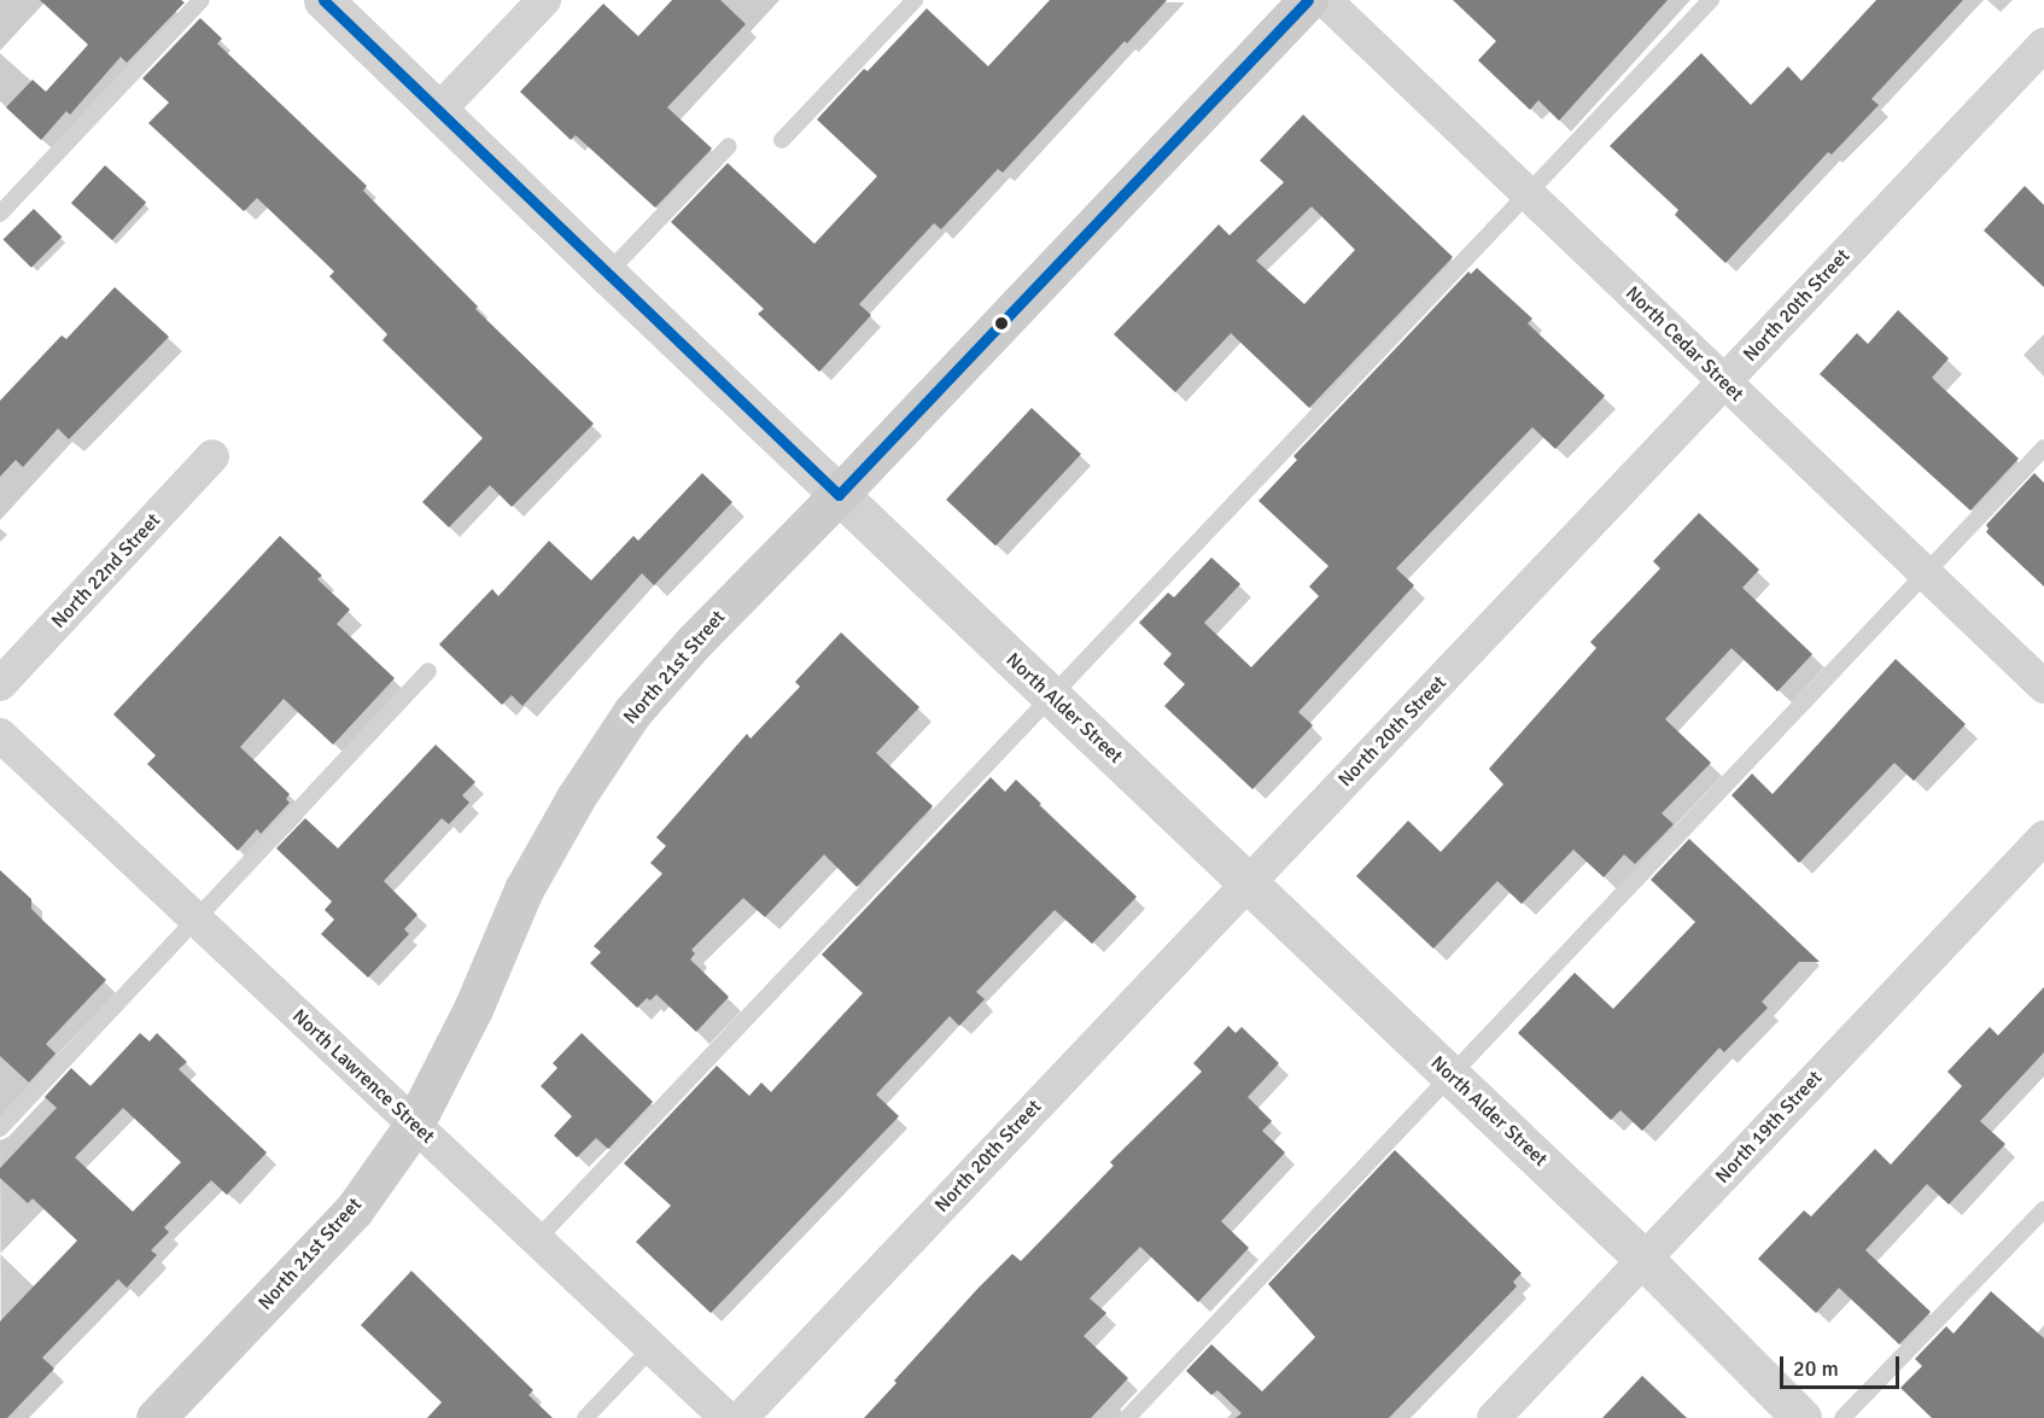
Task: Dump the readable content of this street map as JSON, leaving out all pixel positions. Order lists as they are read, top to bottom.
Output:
{
  "streets": {
    "main road": ["North 21st Street"],
    "street": [
      "North 20th Street",
      "North Cedar Street",
      "North 22nd Street",
      "North Alder Street",
      "North Lawrence Street",
      "North 19th Street"
    ]
  },
  "crossings": [
    ["North 20th Street", "North Cedar Street"],
    ["North 20th Street", "North Alder Street"],
    ["North 21st Street", "North Alder Street"],
    ["North 21st Street", "North Lawrence Street"],
    ["North Alder Street", "North 19th Street"]
  ],
  "scale_bar": "20 m"
}
